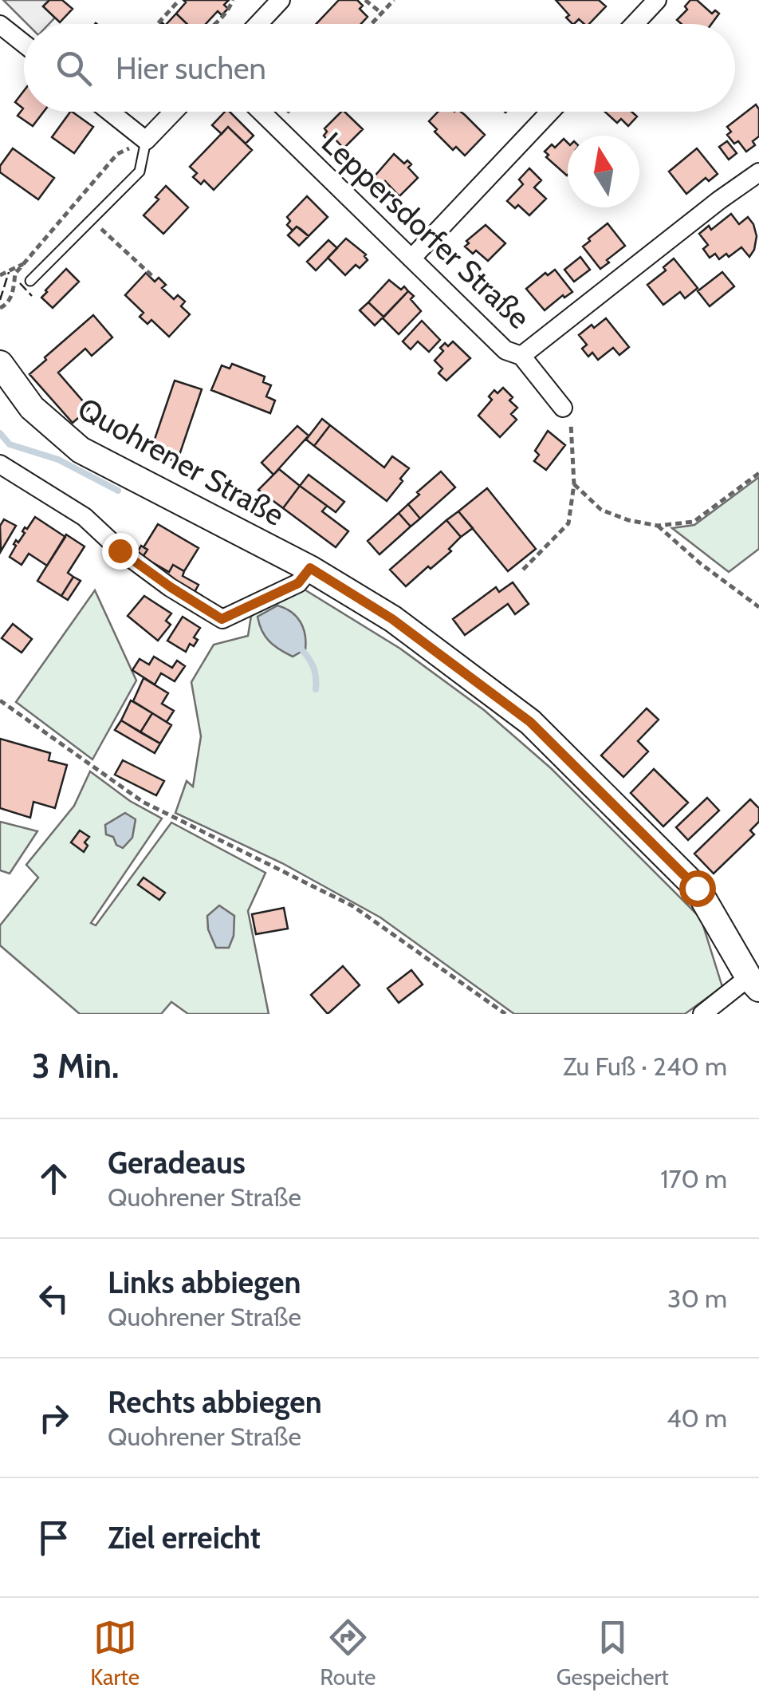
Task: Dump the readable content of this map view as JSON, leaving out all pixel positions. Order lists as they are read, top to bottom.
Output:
{
  "streets": {
    "street": ["Leppersdorfer Straße", "Quohrener Straße"]
  },
  "north": "top",
  "page": {
    "search": "Hier suchen",
    "heading": ["3 Min.", "Zu Fuß · 240 m"],
    "list": [
      ["Geradeaus", "Quohrener Straße", "170 m"],
      ["Links abbiegen", "Quohrener Straße", "30 m"],
      ["Rechts abbiegen", "Quohrener Straße", "40 m"],
      "Ziel erreicht"
    ],
    "nav": ["Karte", "Route", "Gespeichert"]
  }
}
